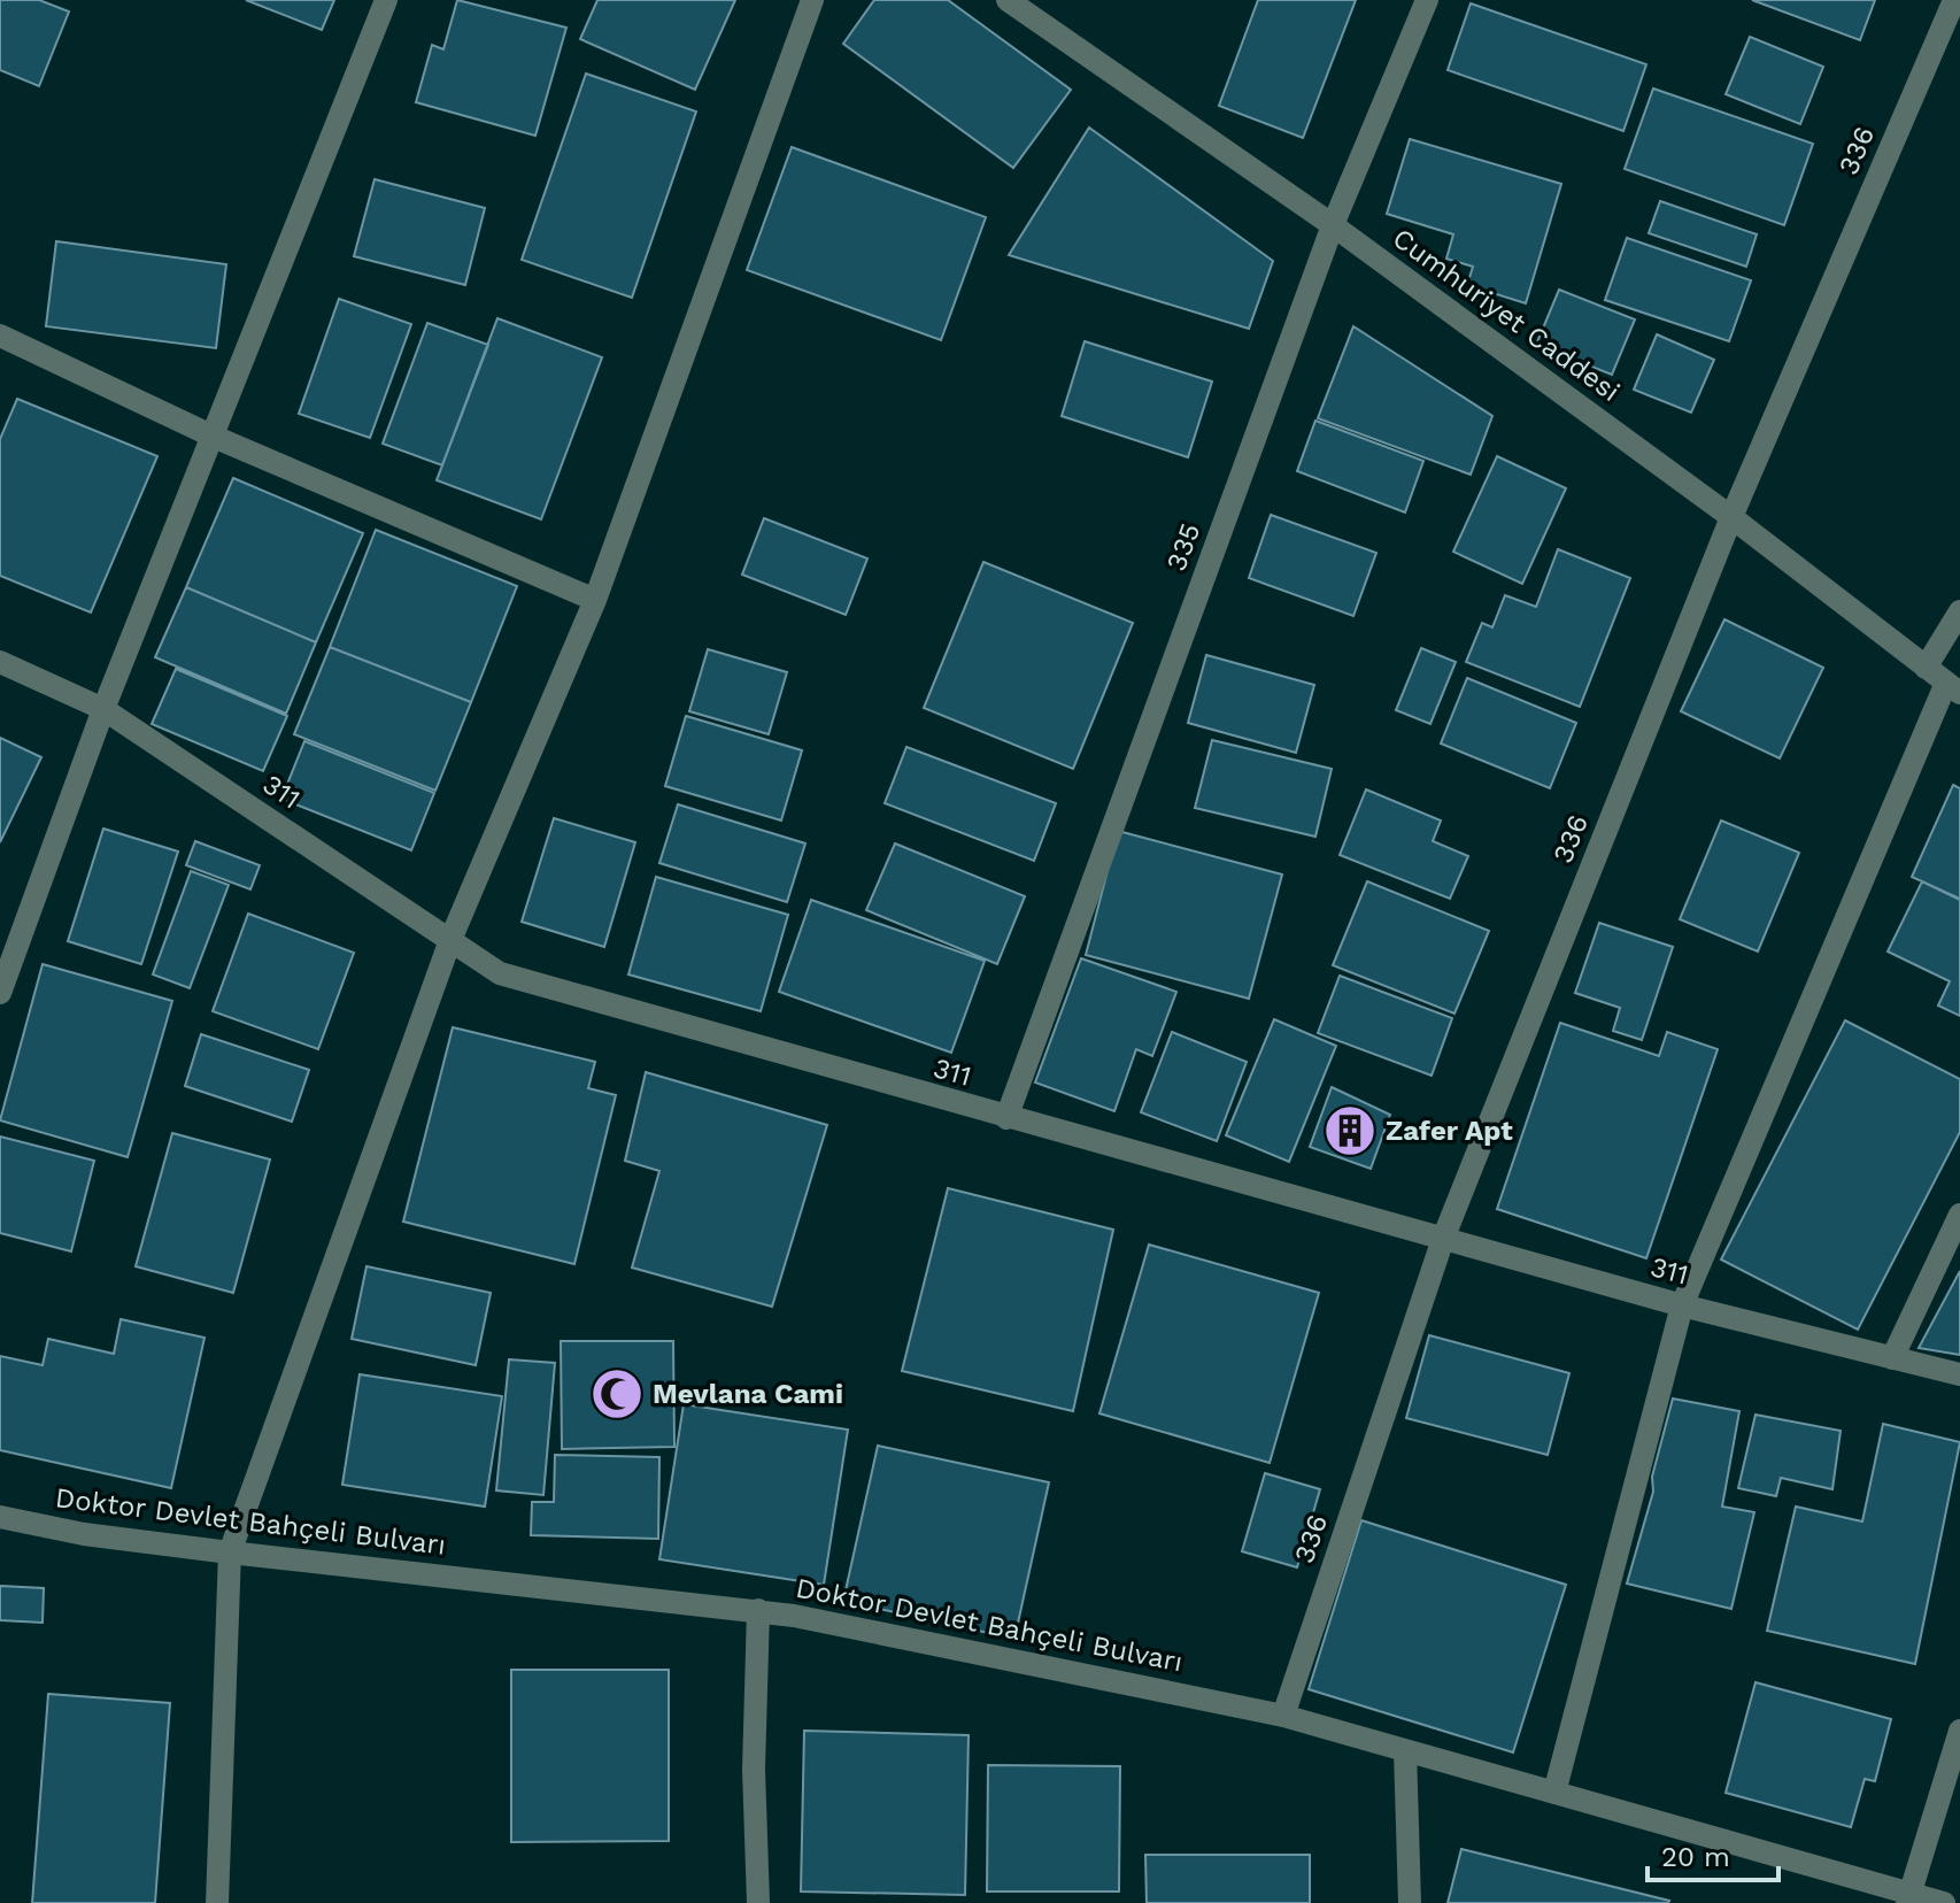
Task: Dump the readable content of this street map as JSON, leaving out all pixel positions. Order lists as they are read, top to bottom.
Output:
{
  "streets": {
    "street": [
      "336",
      "Cumhuriyet Caddesi",
      "335",
      "311",
      "Doktor Devlet Bahçeli Bulvarı"
    ]
  },
  "crossings": [
    ["336", "Cumhuriyet Caddesi"],
    ["336", "311"],
    ["336", "Doktor Devlet Bahçeli Bulvarı"],
    ["Cumhuriyet Caddesi", "335"],
    ["335", "311"]
  ],
  "places": {
    "building": ["Zafer Apt"],
    "mosque": ["Mevlana Cami"]
  },
  "scale_bar": "20 m"
}
